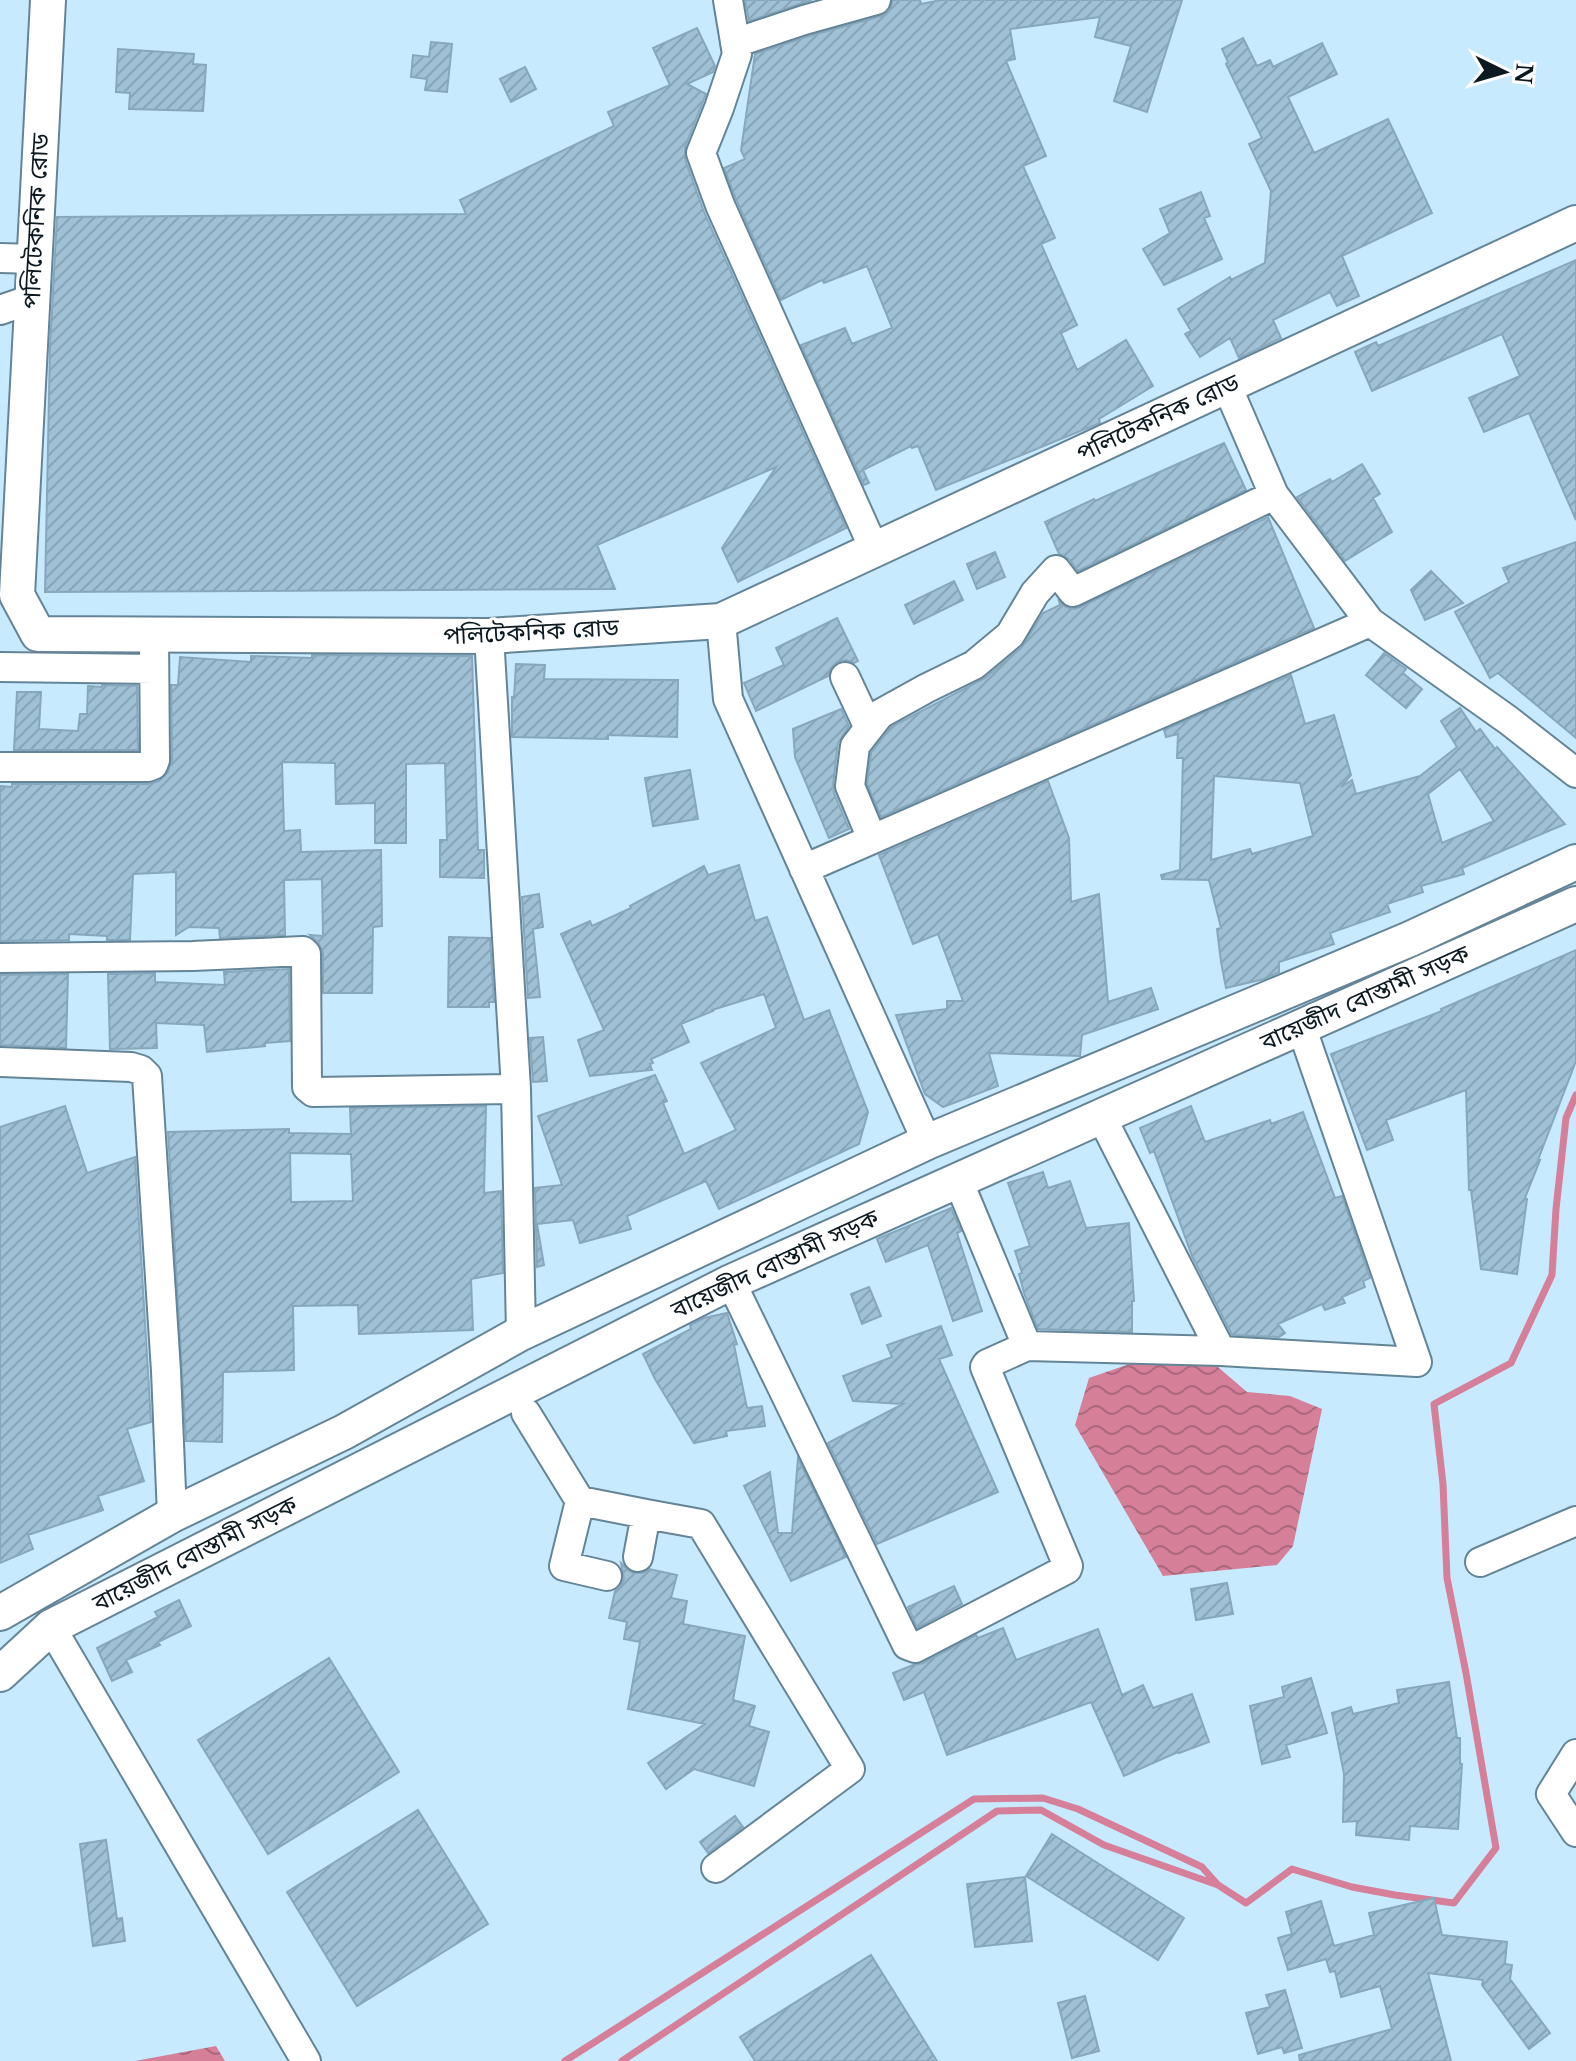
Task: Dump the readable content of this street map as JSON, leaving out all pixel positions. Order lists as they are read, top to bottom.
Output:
{
  "streets": {
    "main road": ["পলিটেকনিক রোড", "বায়েজীদ বোস্তামী সড়ক"]
  },
  "north": "right"
}
